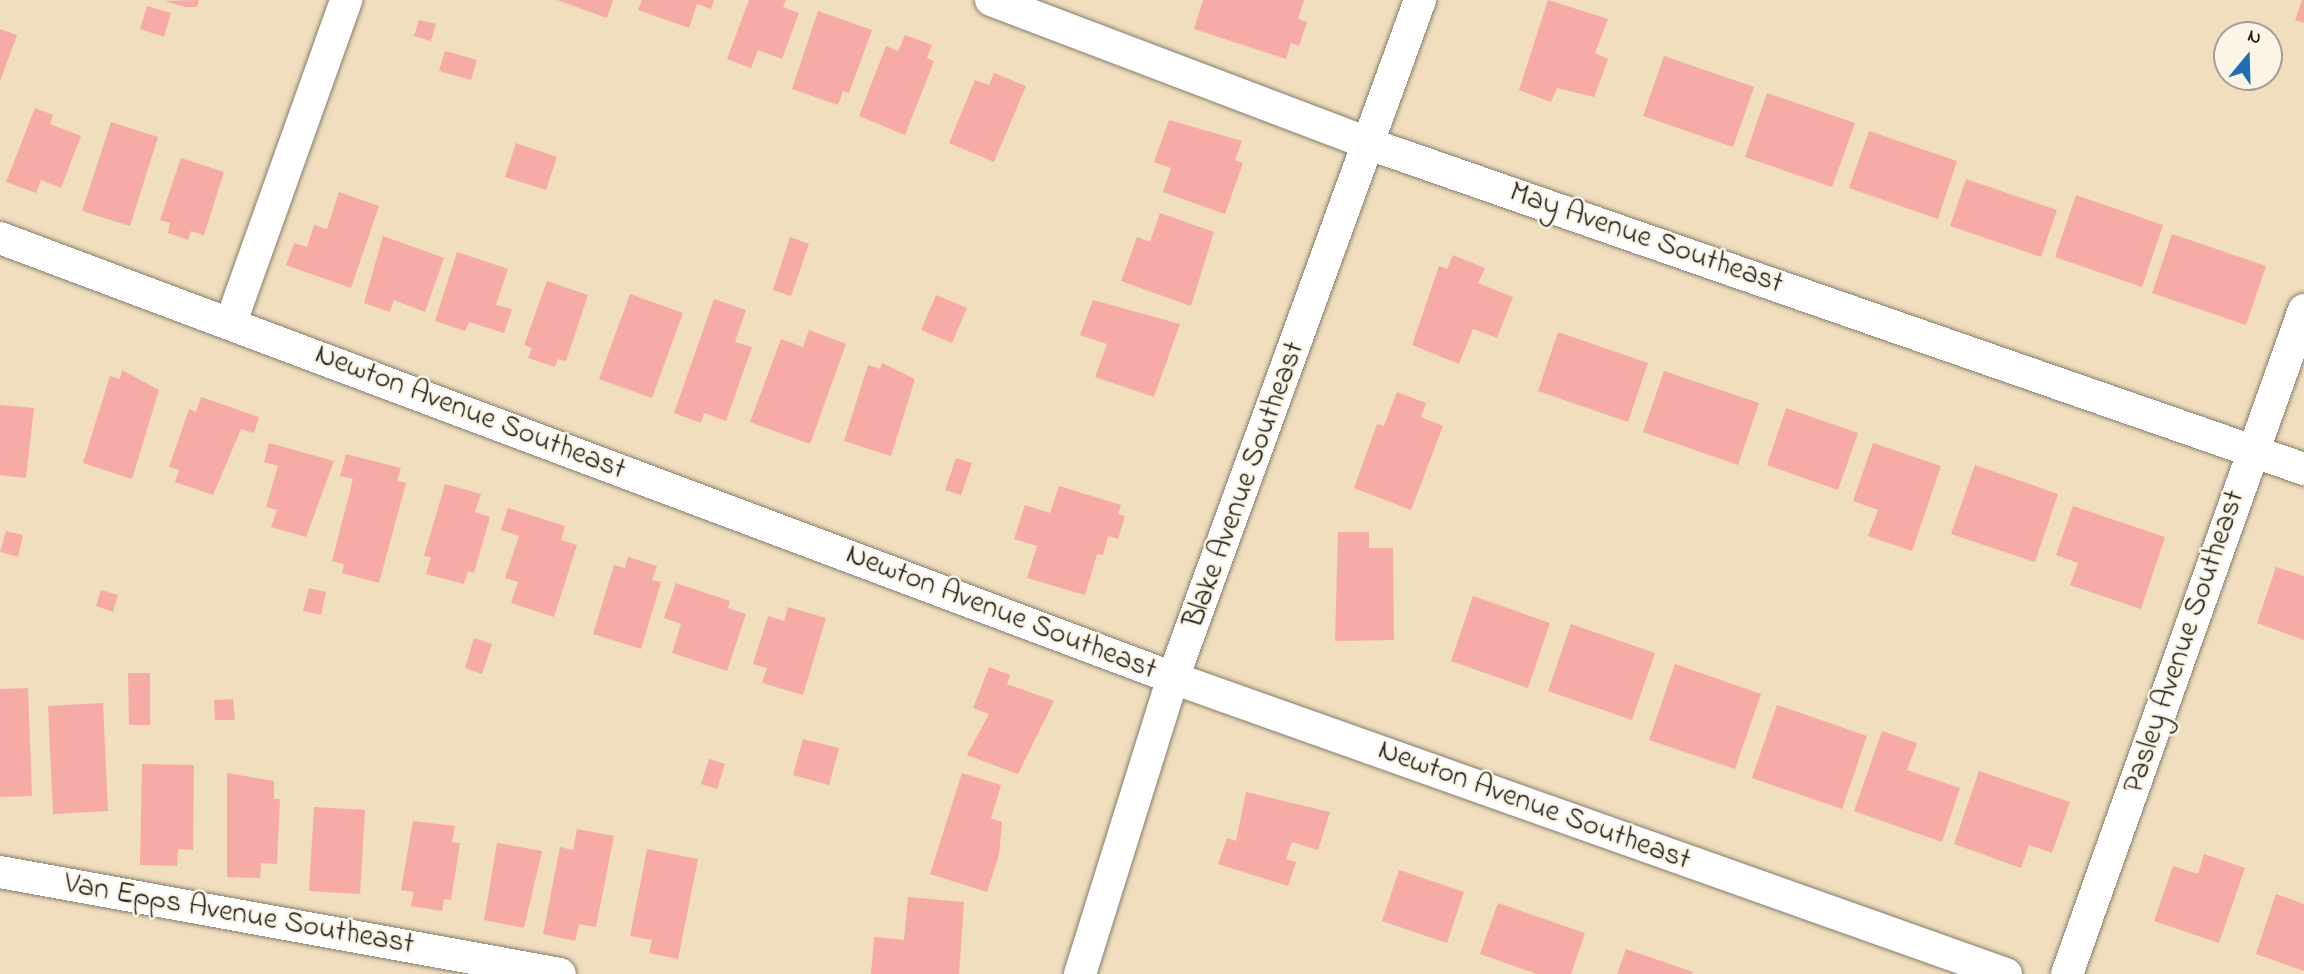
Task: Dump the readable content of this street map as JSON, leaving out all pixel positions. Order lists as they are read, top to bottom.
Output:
{
  "streets": {
    "street": [
      "May Avenue Southeast",
      "Newton Avenue Southeast",
      "Blake Avenue Southeast",
      "Pasley Avenue Southeast",
      "Van Epps Avenue Southeast"
    ]
  },
  "crossings": [
    ["May Avenue Southeast", "Blake Avenue Southeast"],
    ["May Avenue Southeast", "Pasley Avenue Southeast"],
    ["Newton Avenue Southeast", "Blake Avenue Southeast"]
  ],
  "north": "top"
}
